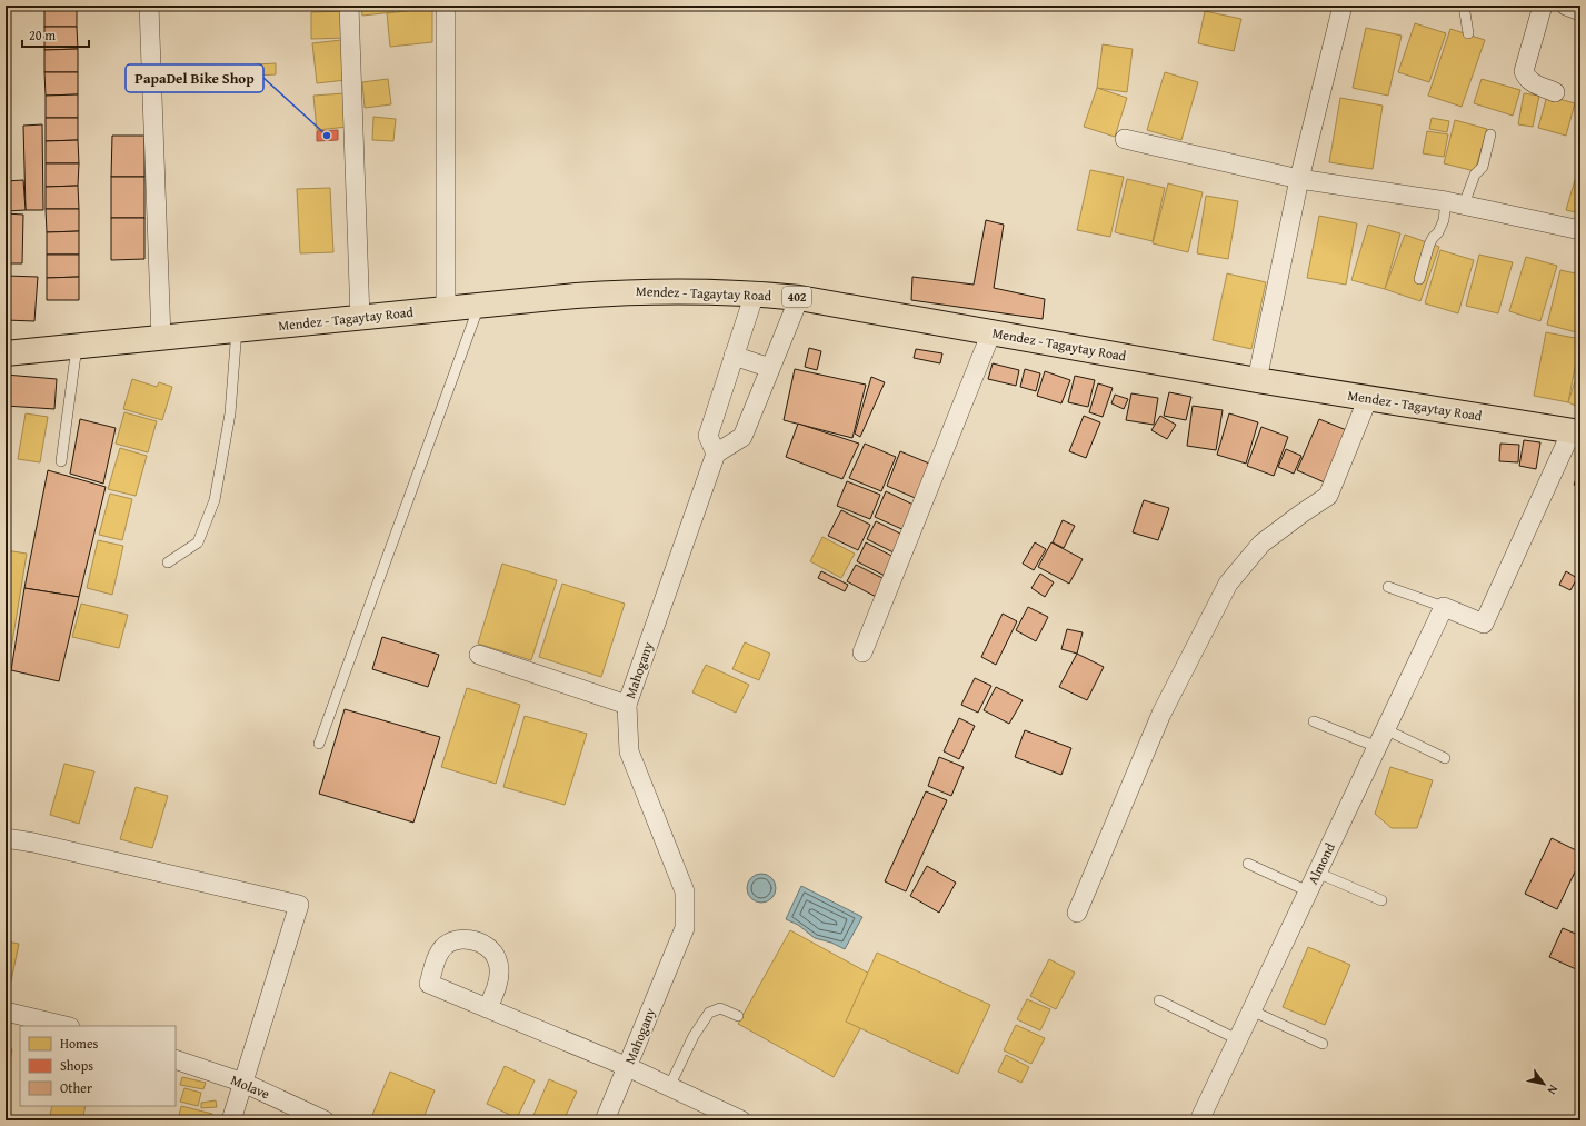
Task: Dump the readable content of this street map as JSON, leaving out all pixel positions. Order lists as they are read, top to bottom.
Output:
{
  "streets": {
    "main road": ["Mendez - Tagaytay Road", "402"],
    "street": ["Mahogany", "Almond", "Molave"]
  },
  "places": ["PapaDel Bike Shop"],
  "legend": ["Homes", "Shops", "Other"],
  "scale_bar": "20 m",
  "north": "bottom right"
}
